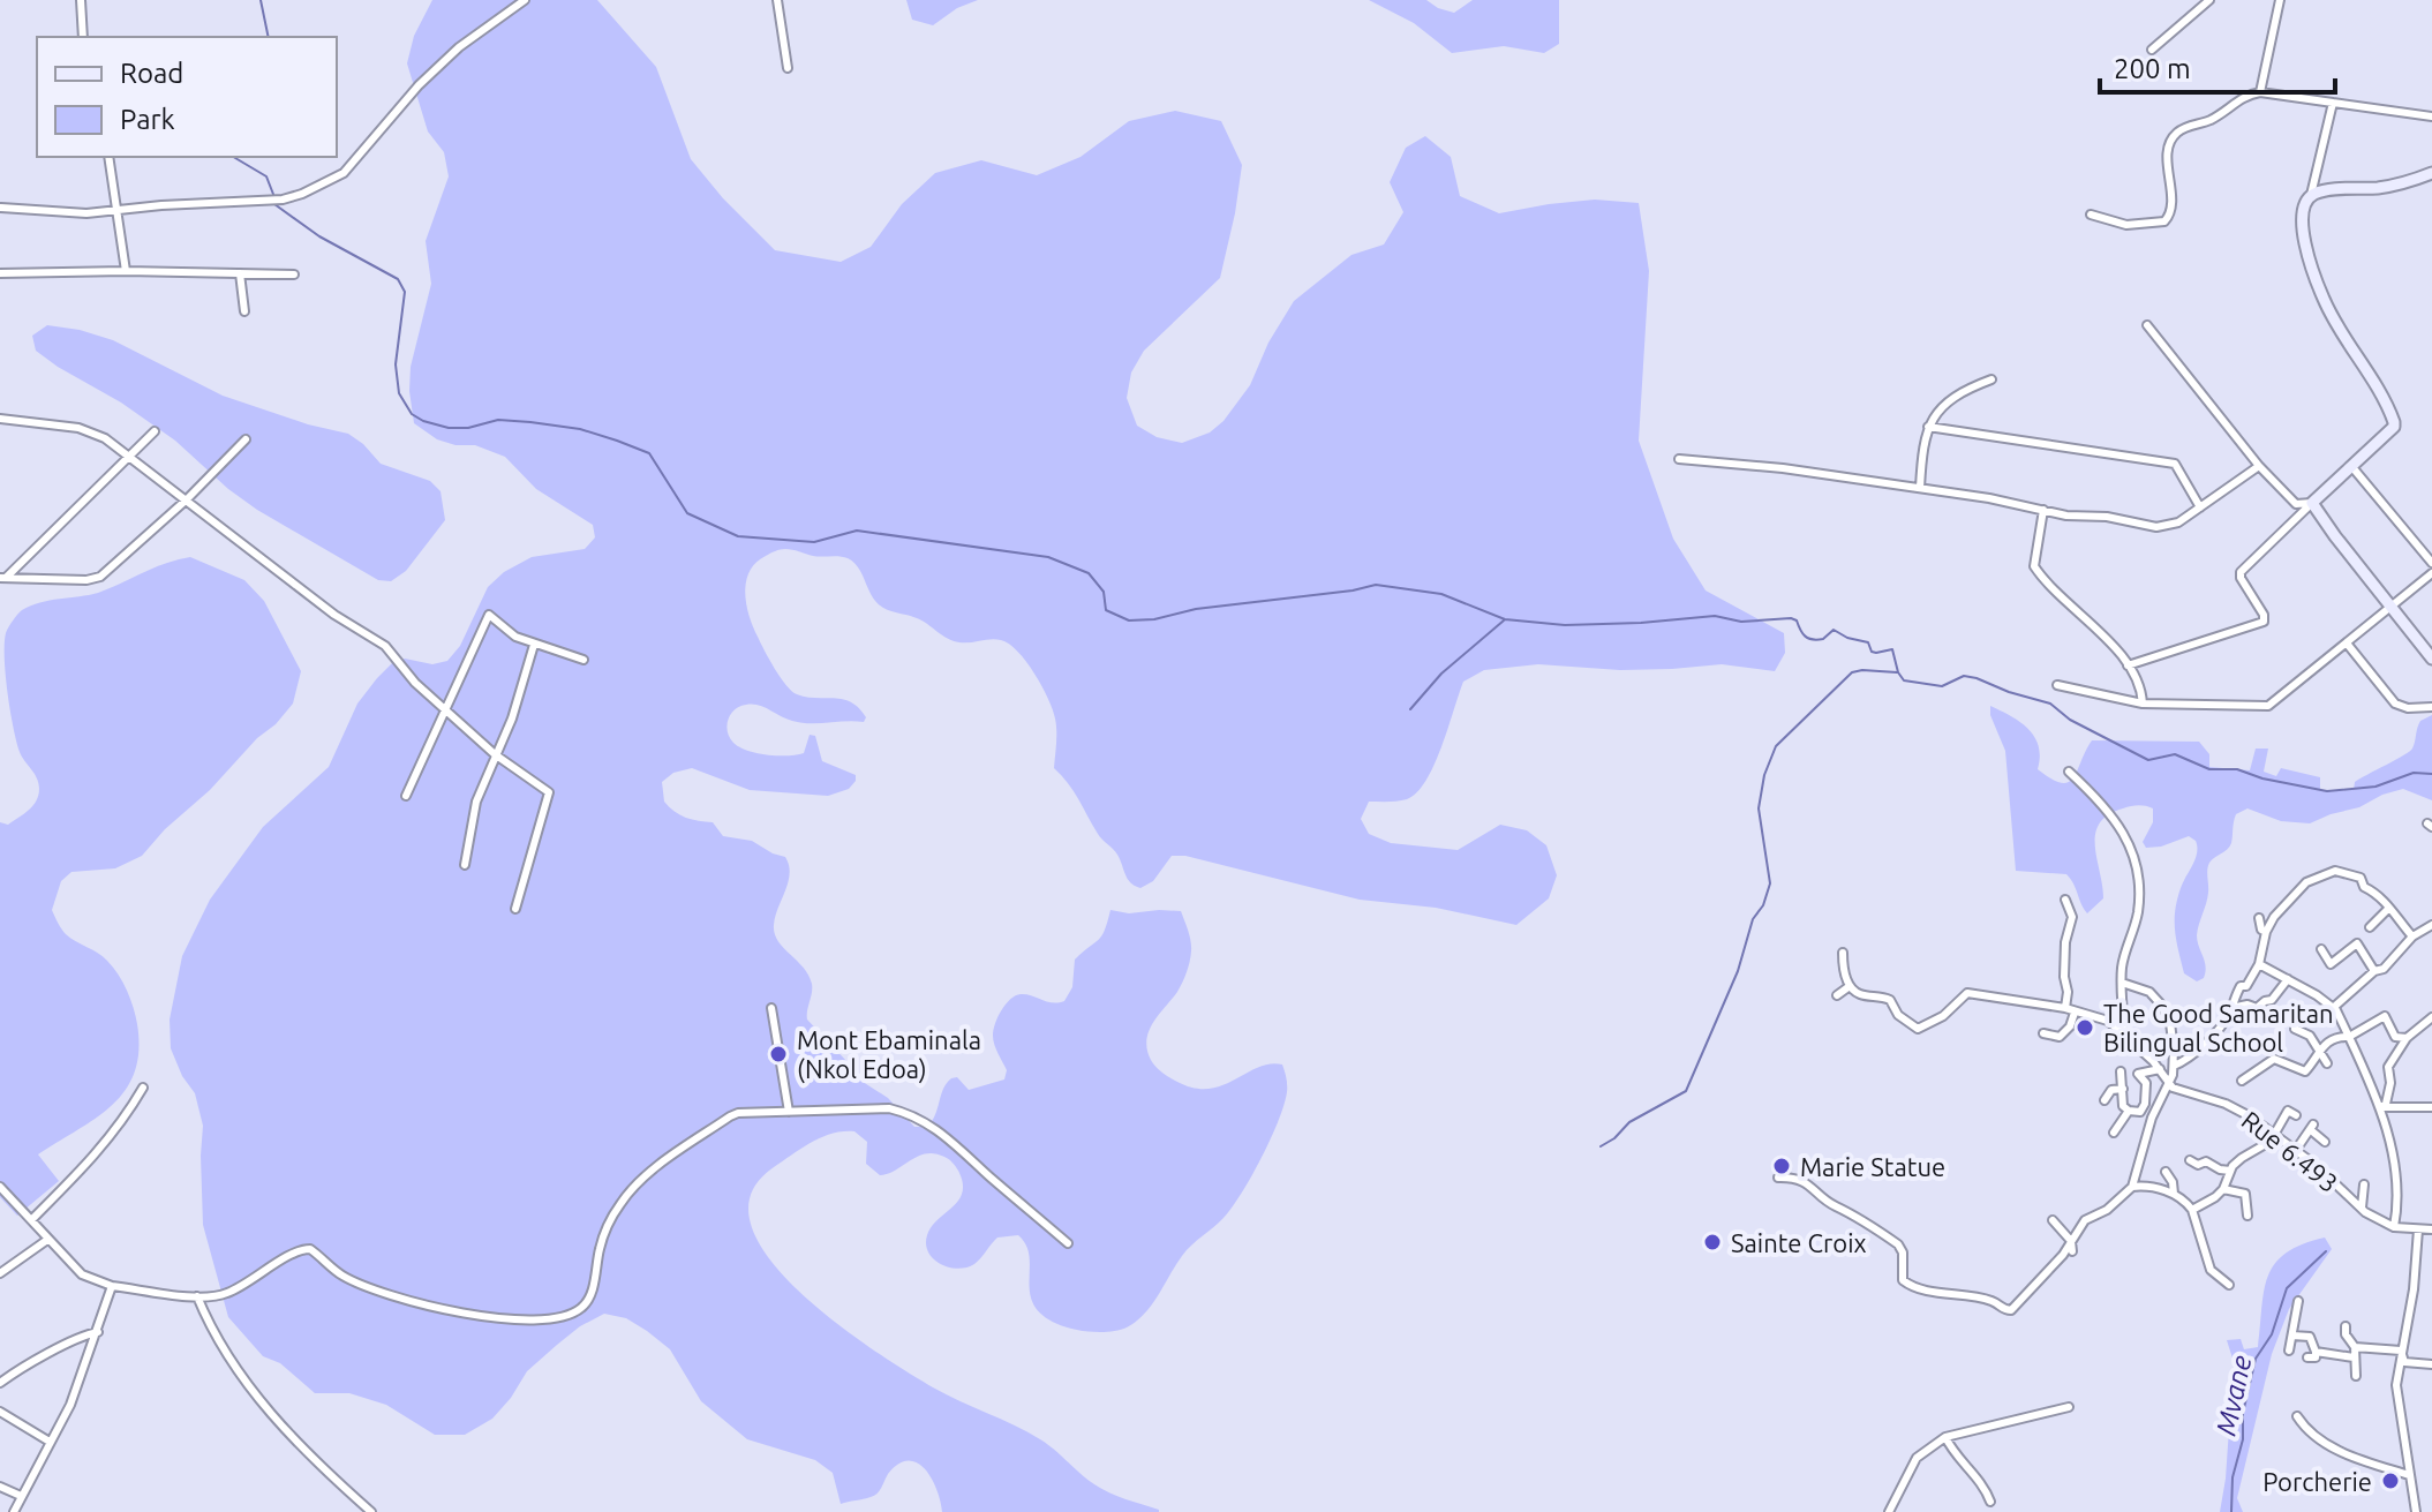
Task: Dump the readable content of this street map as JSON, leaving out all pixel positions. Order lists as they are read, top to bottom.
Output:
{
  "streets": {
    "street": ["Rue 6.493"]
  },
  "water": ["Mvane"],
  "places": [
    "The Good Samaritan Bilingual School",
    "Mont Ebaminala (Nkol Edoa)",
    "Marie Statue",
    "Sainte Croix",
    "Porcherie"
  ],
  "legend": ["Road", "Park"],
  "scale_bar": "200 m"
}
